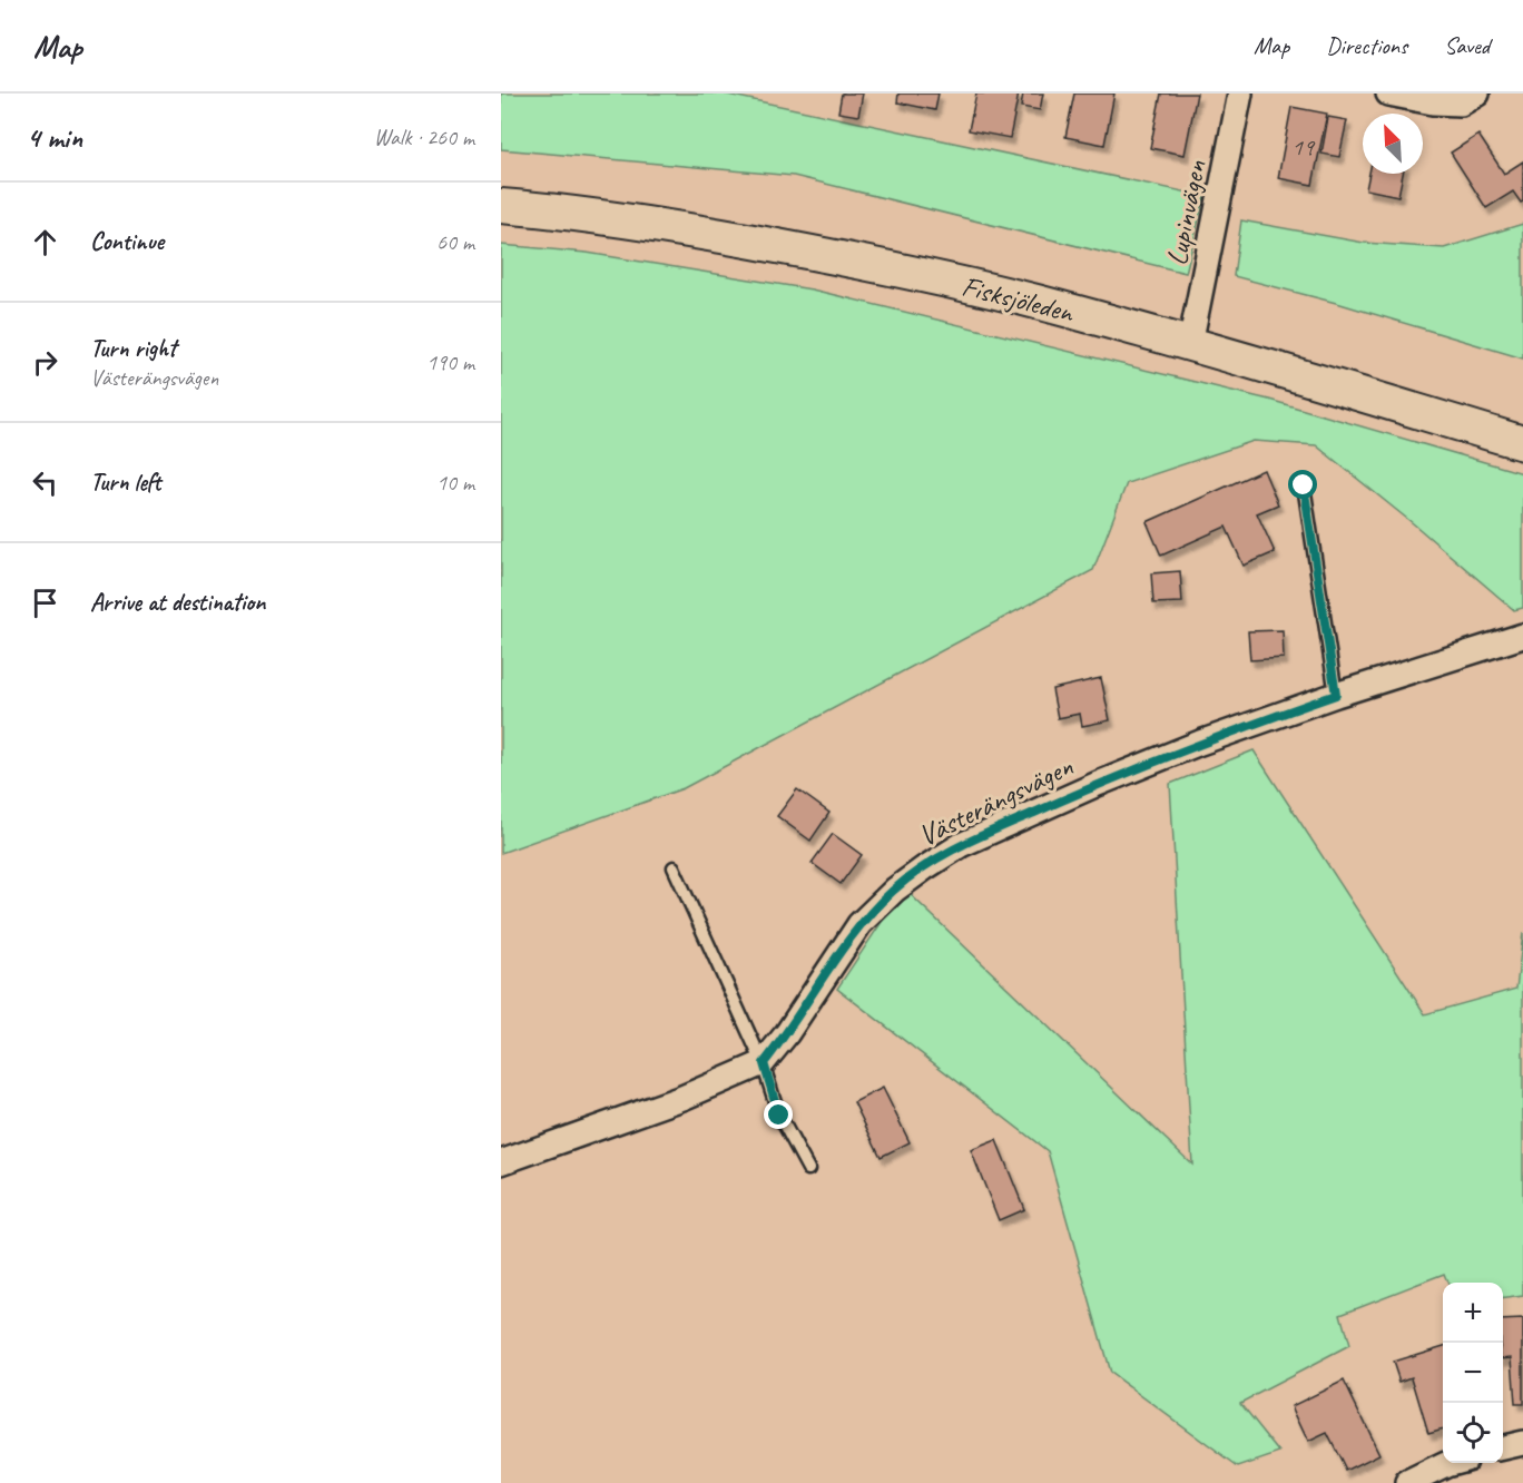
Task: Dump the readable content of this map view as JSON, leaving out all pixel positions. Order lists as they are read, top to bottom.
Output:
{
  "streets": {
    "street": ["Lupinvägen", "Fisksjöleden", "Västerängsvägen"]
  },
  "crossings": [
    ["Lupinvägen", "Fisksjöleden"]
  ],
  "house_numbers": ["19"],
  "north": "top left",
  "page": {
    "header": "Map",
    "nav": ["Map", "Directions", "Saved"],
    "heading": ["4 min", "Walk · 260 m"],
    "list": [
      ["Continue", "60 m"],
      ["Turn right", "Västerängsvägen", "190 m"],
      ["Turn left", "10 m"],
      "Arrive at destination"
    ],
    "map_buttons": ["+", "−"]
  }
}
